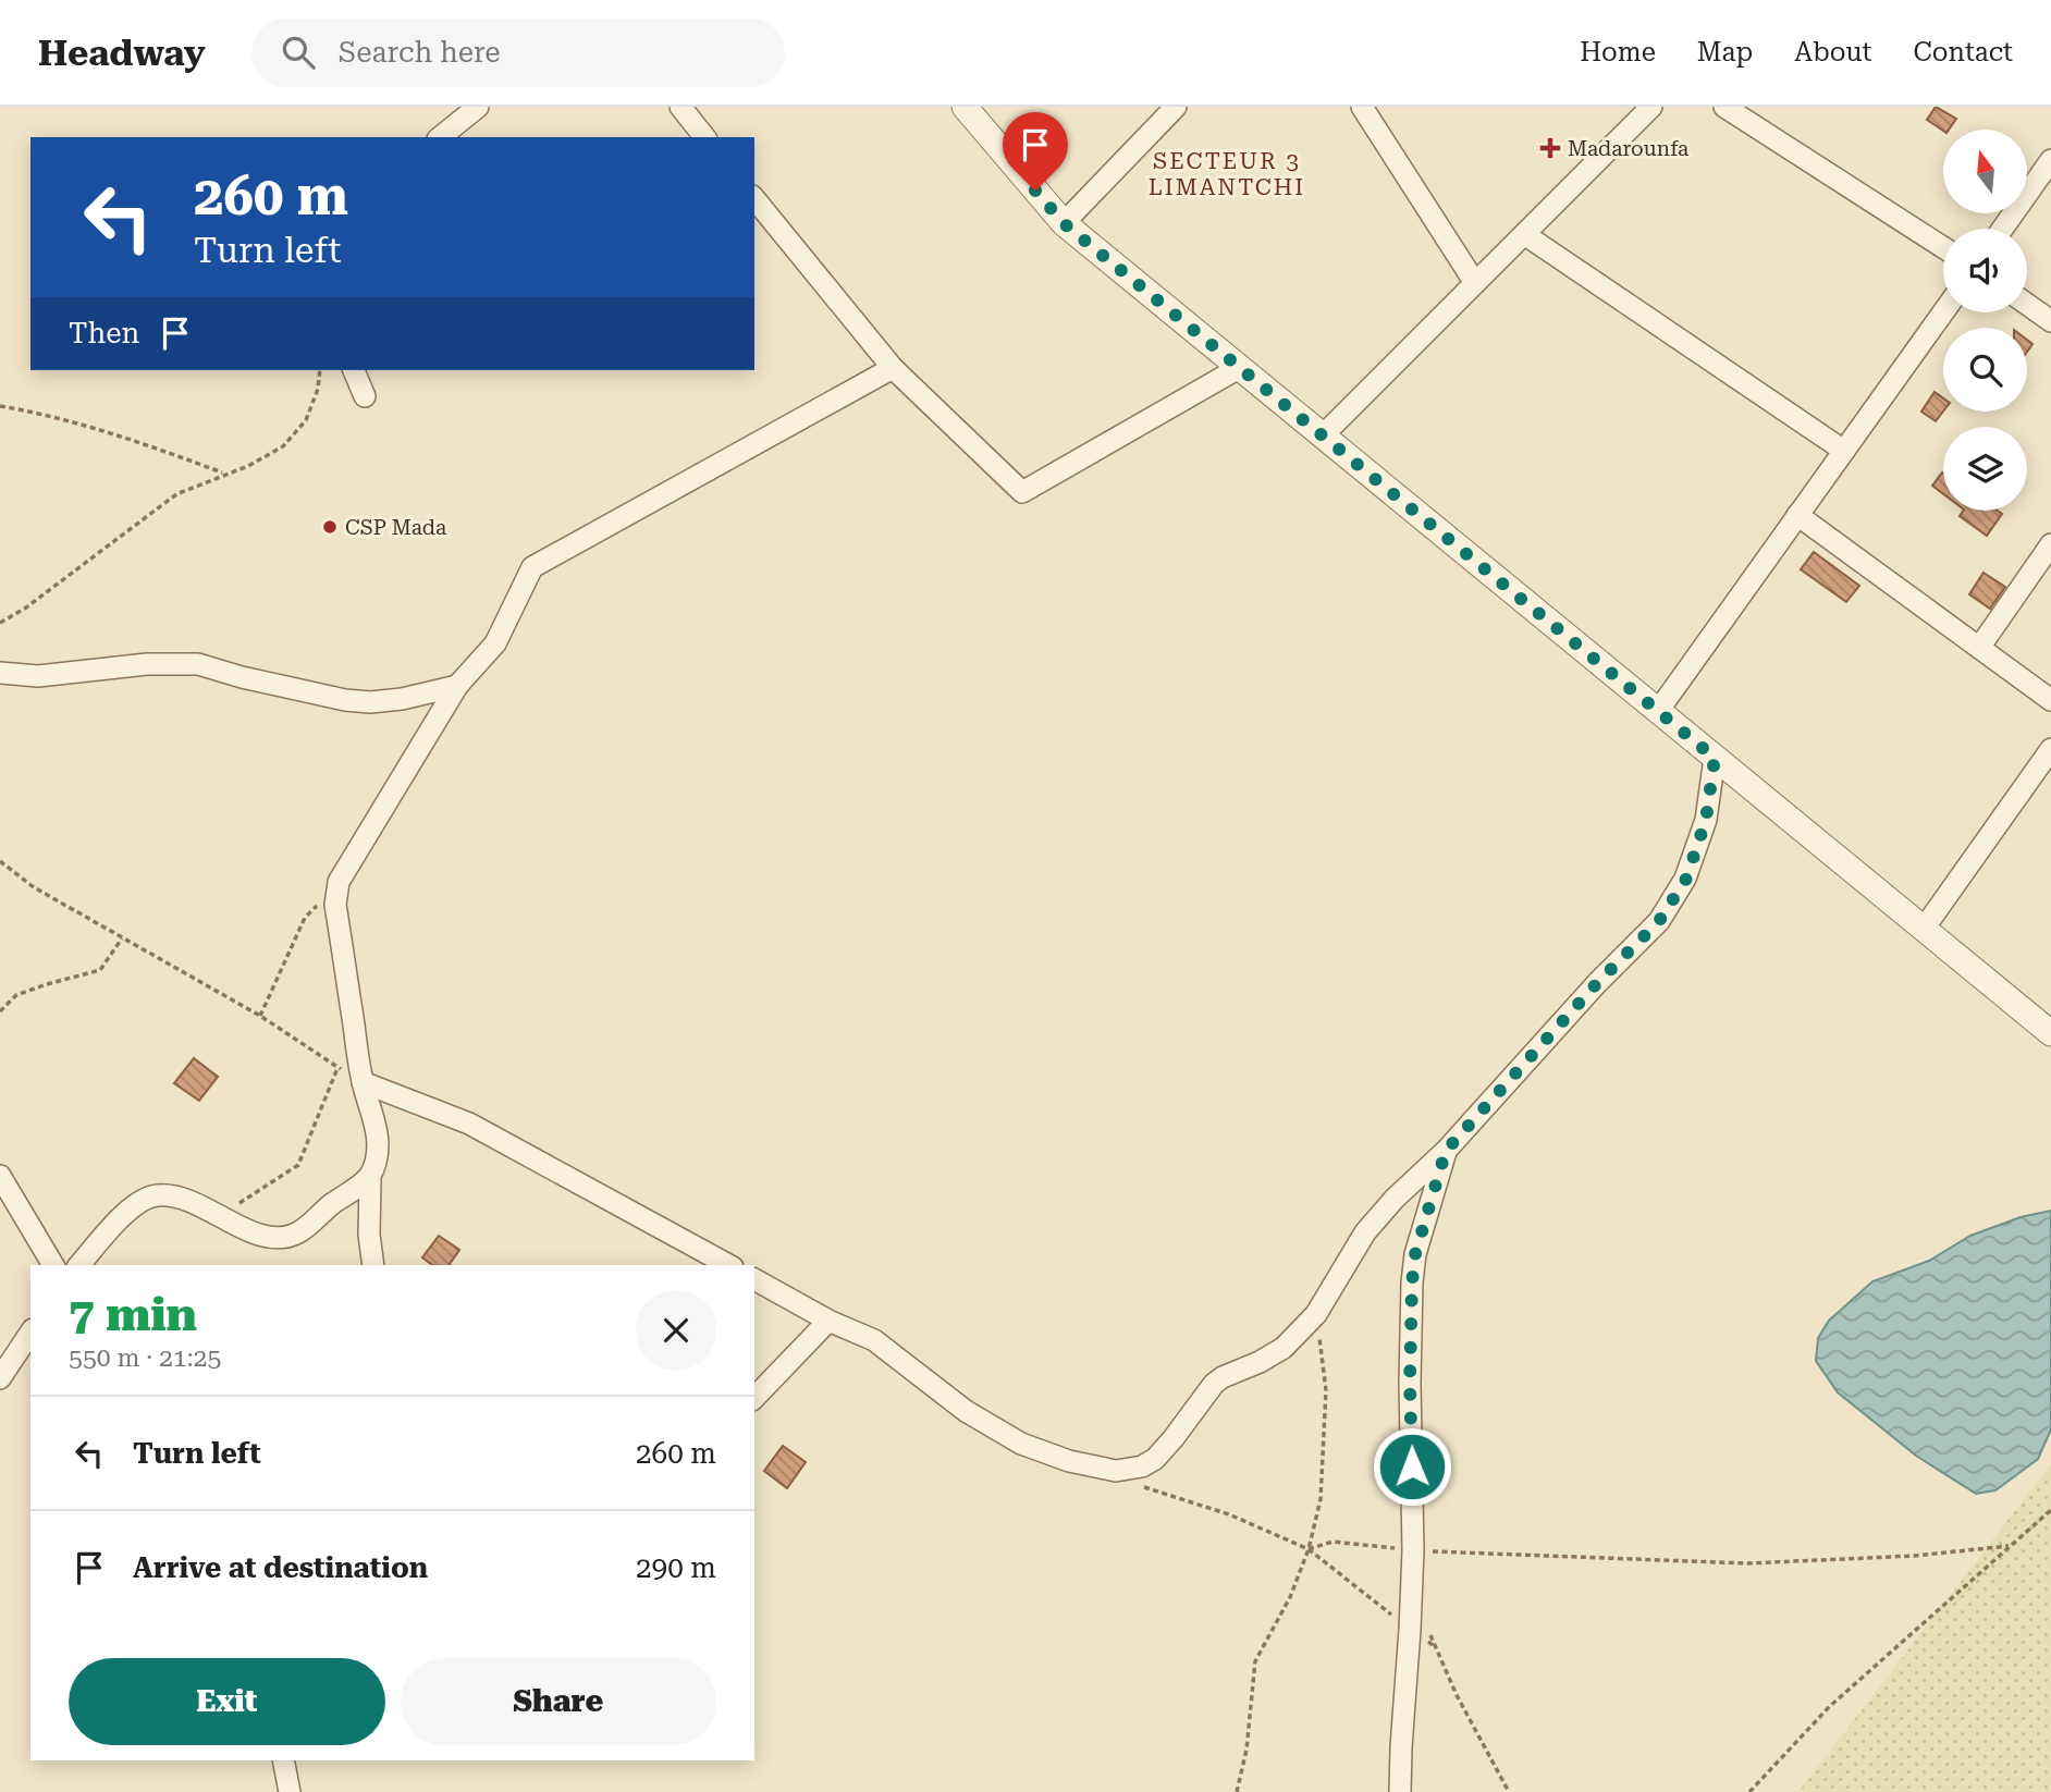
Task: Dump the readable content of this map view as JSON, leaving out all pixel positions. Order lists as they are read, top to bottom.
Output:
{
  "districts": ["SECTEUR 3 LIMANTCHI"],
  "places": {
    "health": ["Madarounfa"],
    "other": ["CSP Mada"]
  },
  "north": "top",
  "page": {
    "header": "Headway",
    "search": "Search here",
    "nav": [
      "Home",
      "Map",
      "About",
      "Contact"
    ],
    "turn": ["260 m", "Turn left"],
    "then": "Then",
    "heading": ["7 min", "550 m · 21:25"],
    "list": [
      {
        "name": "Turn left",
        "value": "260 m"
      },
      {
        "name": "Arrive at destination",
        "value": "290 m"
      }
    ],
    "buttons": ["Exit", "Share"]
  }
}
